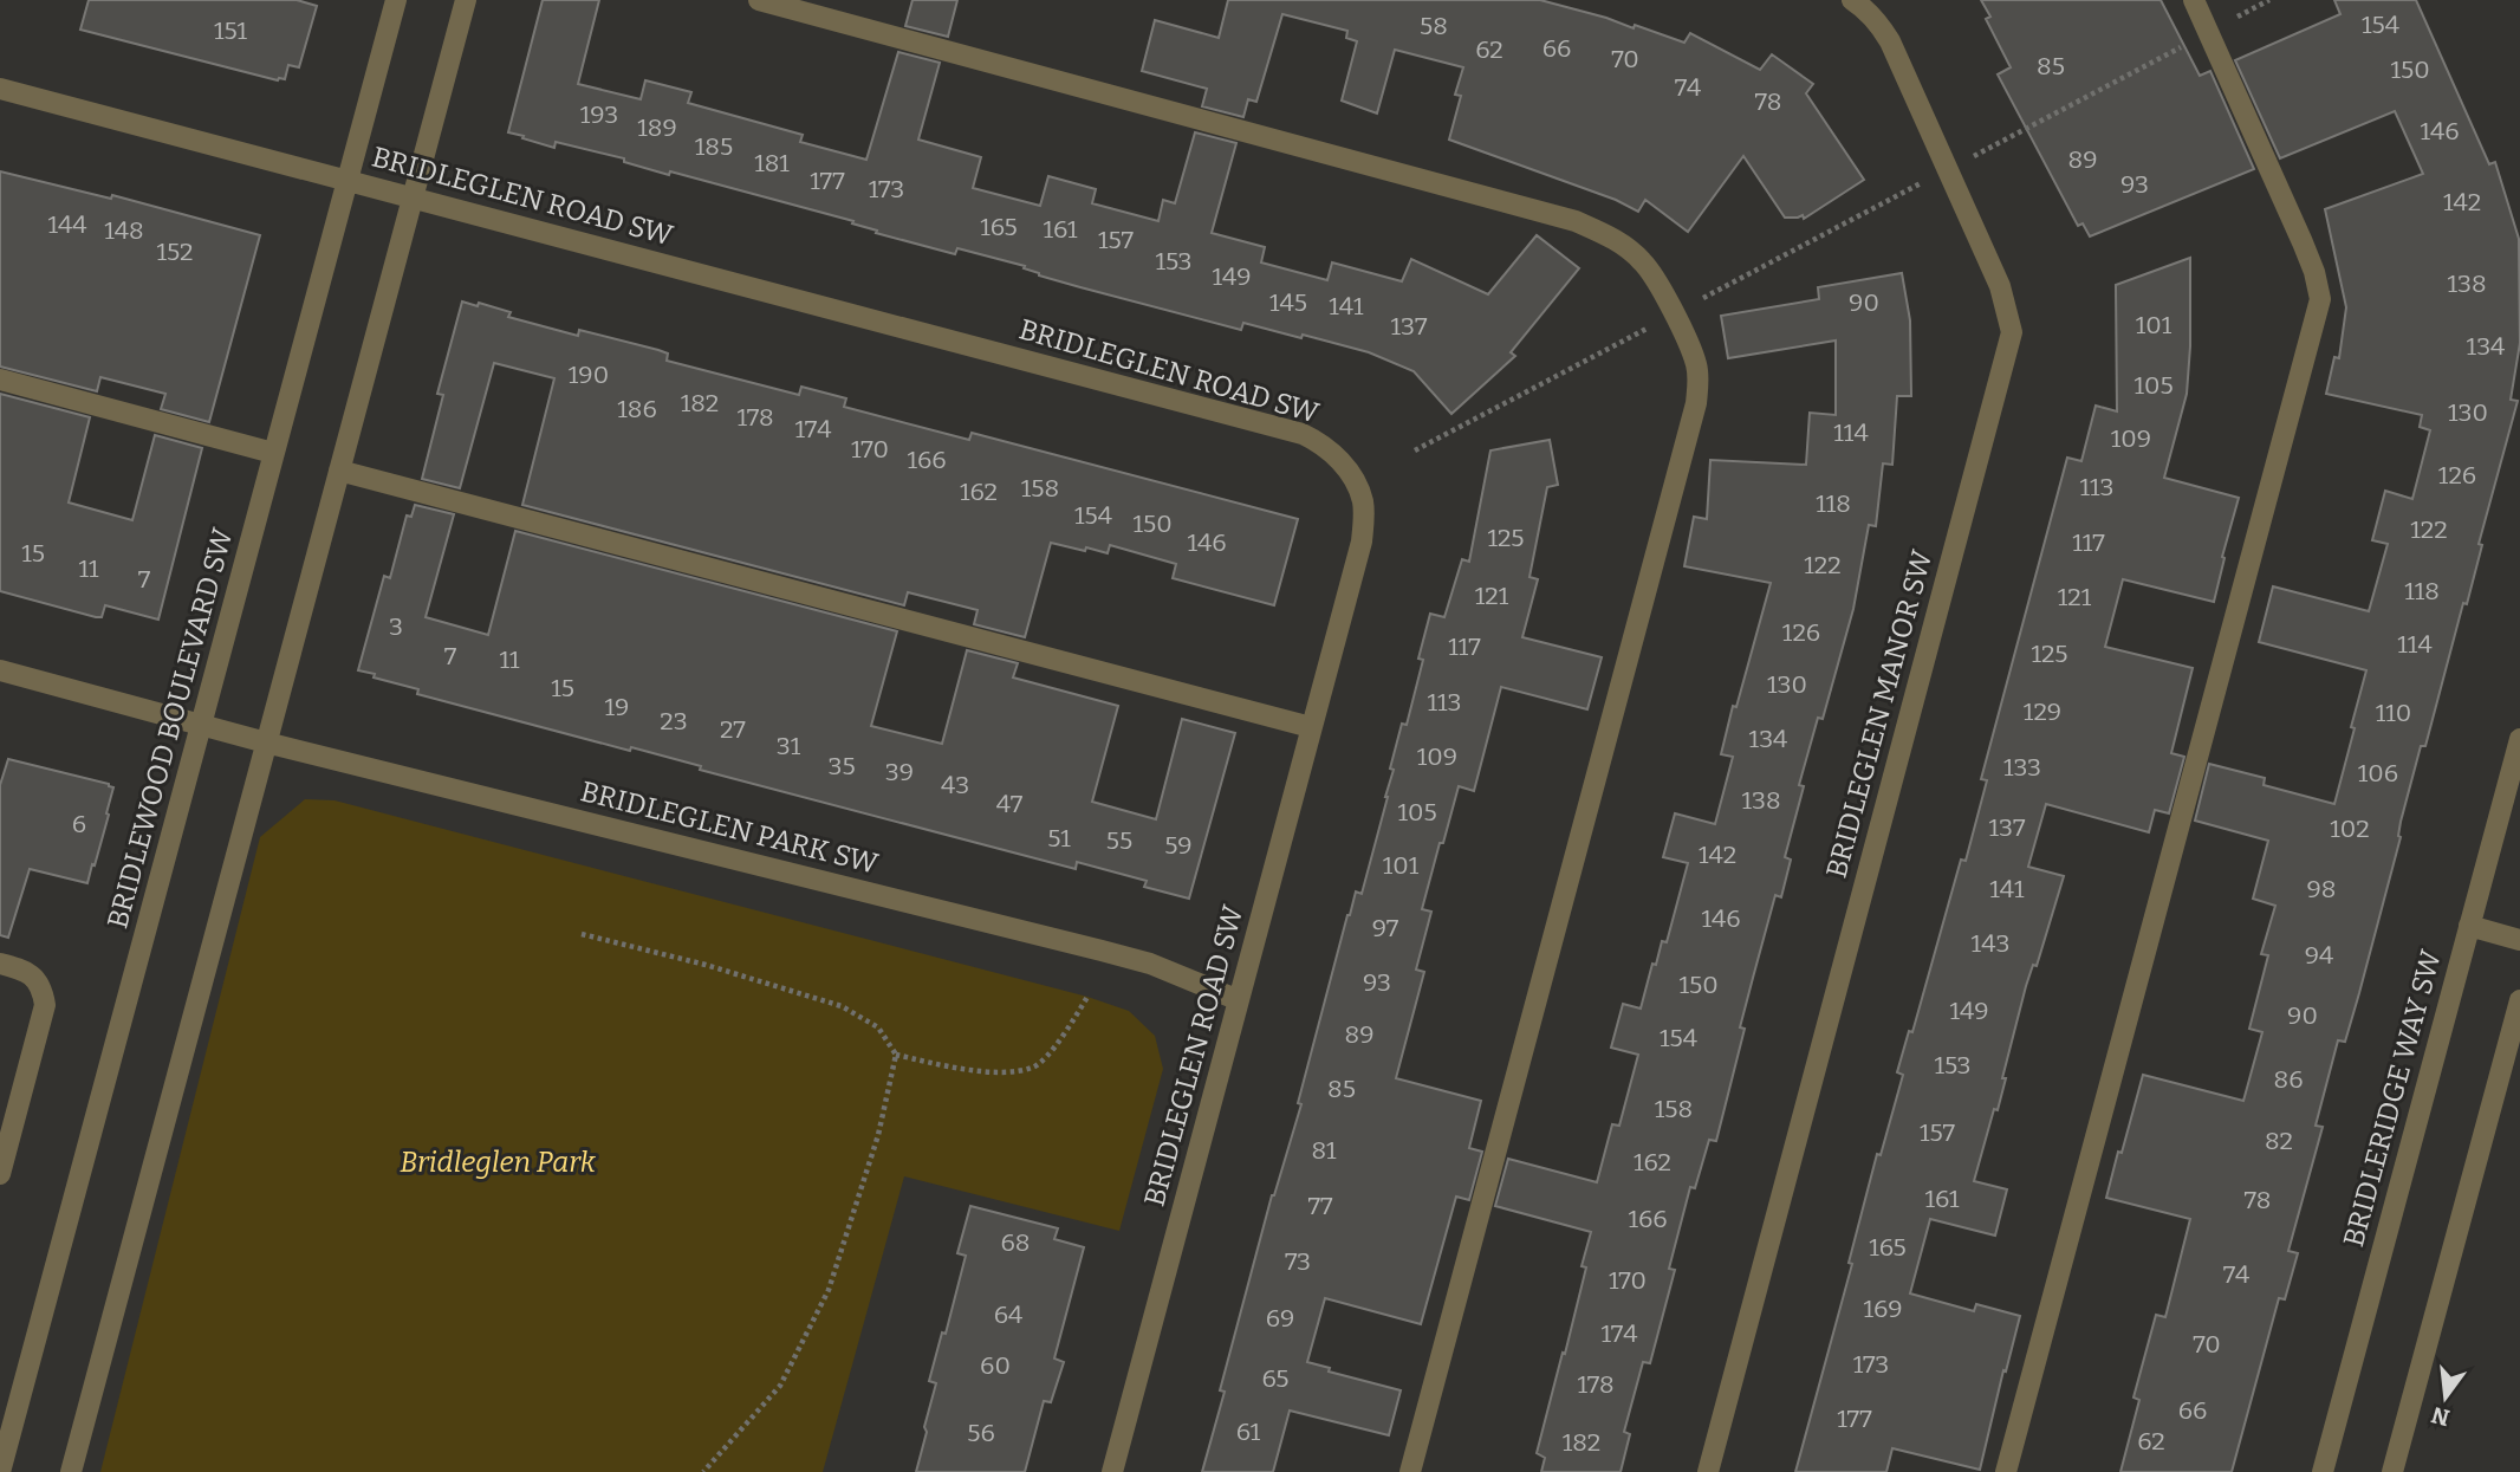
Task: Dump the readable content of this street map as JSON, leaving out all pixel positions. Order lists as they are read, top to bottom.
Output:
{
  "streets": {
    "street": [
      "BRIDLEGLEN ROAD SW",
      "BRIDLEGLEN MANOR SW",
      "BRIDLEWOOD BOULEVARD SW",
      "BRIDLEGLEN PARK SW",
      "BRIDLERIDGE WAY SW"
    ]
  },
  "crossings": [
    ["BRIDLEGLEN ROAD SW", "BRIDLEWOOD BOULEVARD SW"],
    ["BRIDLEGLEN ROAD SW", "BRIDLEGLEN PARK SW"],
    ["BRIDLEWOOD BOULEVARD SW", "BRIDLEGLEN PARK SW"]
  ],
  "parks": ["Bridleglen Park"],
  "house_numbers": [
    "154",
    "58",
    "151",
    "66",
    "62",
    "70",
    "85",
    "150",
    "74",
    "78",
    "193",
    "189",
    "146",
    "185",
    "89",
    "181",
    "177",
    "93",
    "173",
    "142",
    "144",
    "165",
    "161",
    "148",
    "157",
    "152",
    "153",
    "149",
    "138",
    "145",
    "90",
    "141",
    "101",
    "137",
    "134",
    "190",
    "105",
    "182",
    "186",
    "130",
    "178",
    "174",
    "114",
    "109",
    "170",
    "166",
    "126",
    "113",
    "158",
    "162",
    "118",
    "154",
    "150",
    "122",
    "125",
    "146",
    "117",
    "15",
    "122",
    "11",
    "7",
    "118",
    "121",
    "121",
    "3",
    "126",
    "114",
    "117",
    "125",
    "7",
    "11",
    "130",
    "15",
    "113",
    "19",
    "129",
    "110",
    "23",
    "27",
    "134",
    "31",
    "109",
    "35",
    "133",
    "39",
    "106",
    "43",
    "138",
    "47",
    "105",
    "6",
    "137",
    "102",
    "51",
    "55",
    "59",
    "142",
    "101",
    "141",
    "98",
    "146",
    "97",
    "143",
    "94",
    "93",
    "150",
    "149",
    "90",
    "89",
    "154",
    "153",
    "86",
    "85",
    "158",
    "157",
    "82",
    "81",
    "162",
    "161",
    "78",
    "77",
    "166",
    "68",
    "165",
    "73",
    "74",
    "170",
    "169",
    "64",
    "69",
    "174",
    "70",
    "173",
    "60",
    "65",
    "178",
    "66",
    "177",
    "61",
    "56",
    "62",
    "182"
  ],
  "north": "bottom"
}
